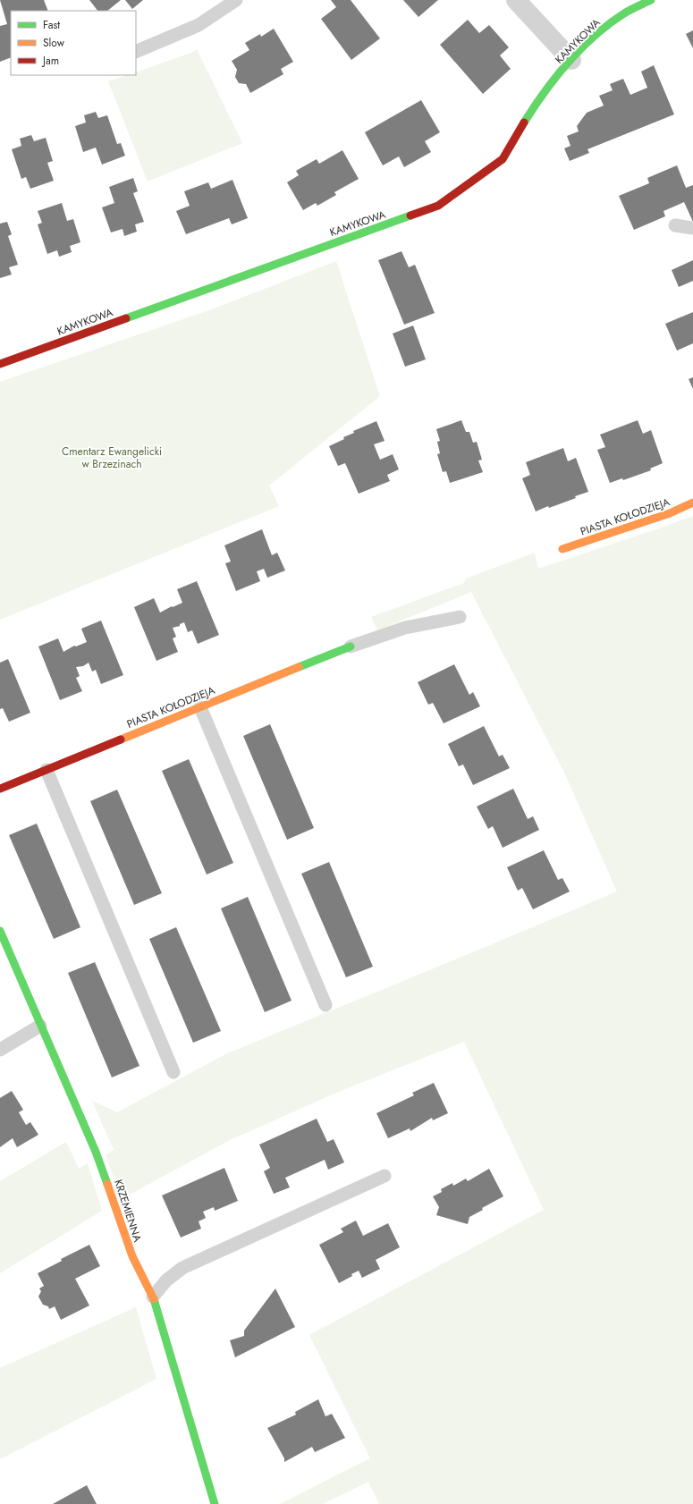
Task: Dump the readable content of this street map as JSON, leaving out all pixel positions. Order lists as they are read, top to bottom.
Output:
{
  "streets": {
    "street": ["KAMYKOWA", "PIASTA KOŁODZIEJA", "KRZEMIENNA"]
  },
  "parks": ["Cmentarz Ewangelicki w Brzezinach"],
  "legend": ["Fast", "Slow", "Jam"]
}
